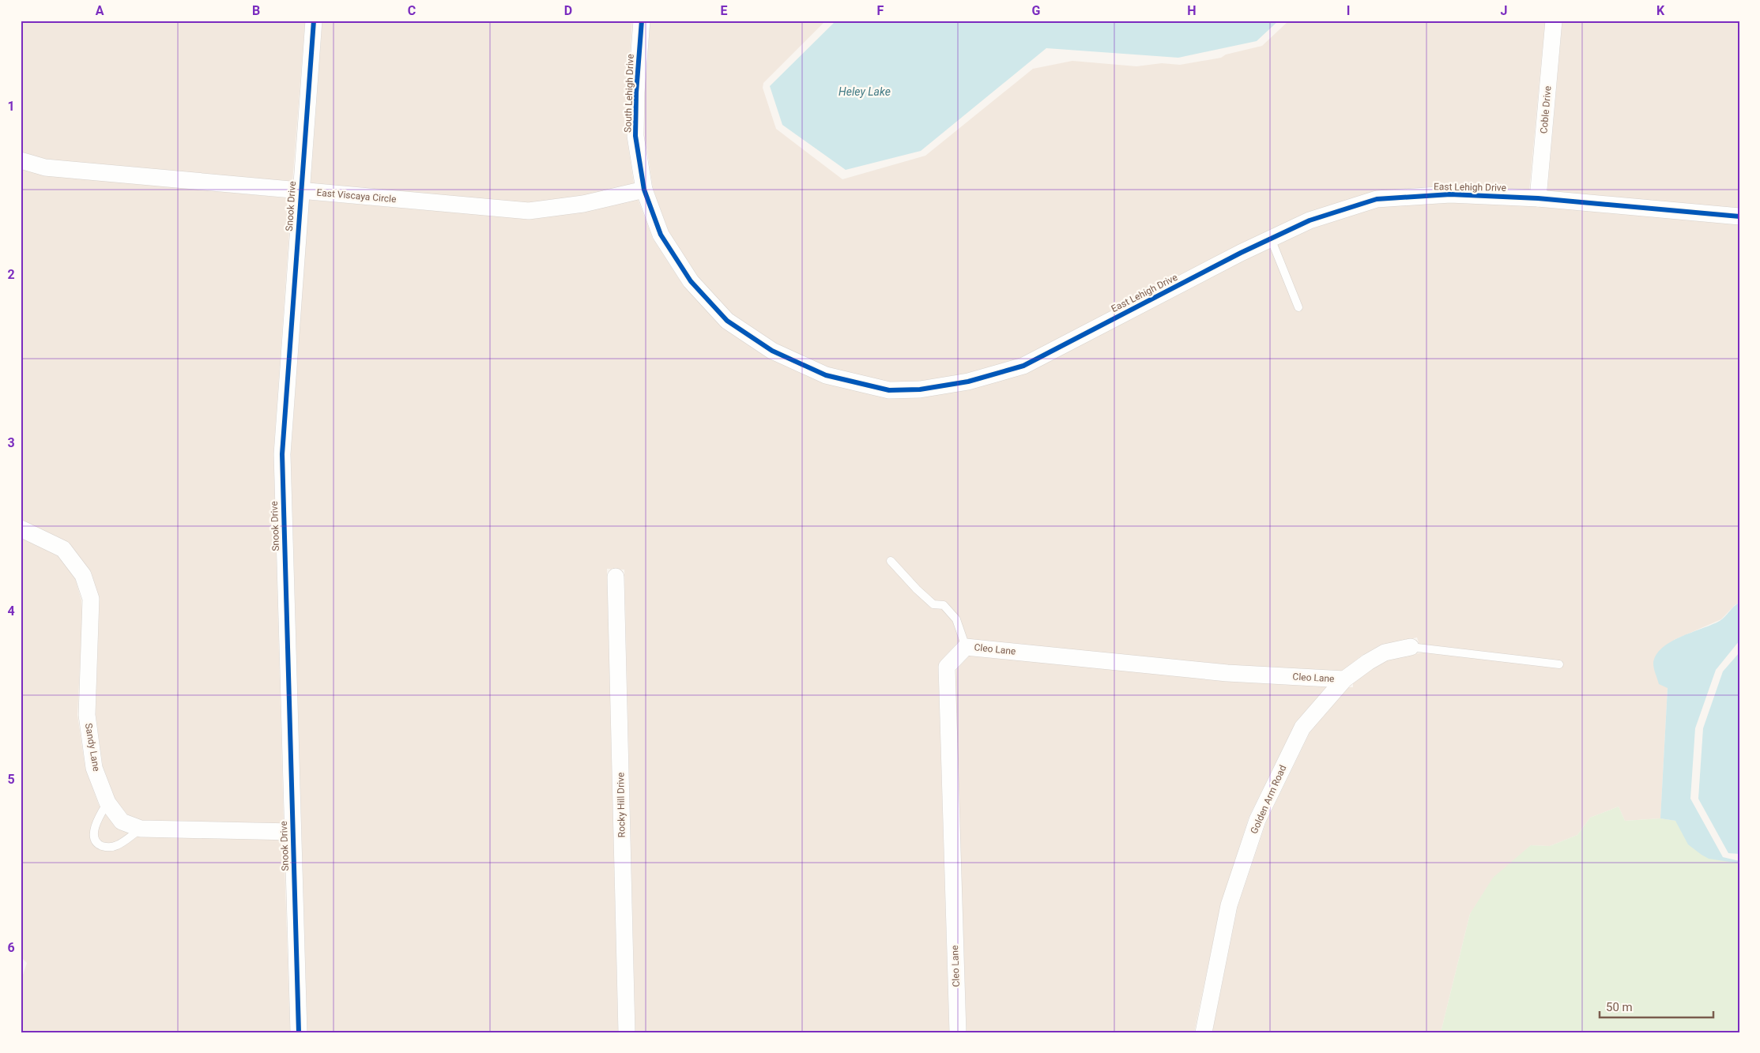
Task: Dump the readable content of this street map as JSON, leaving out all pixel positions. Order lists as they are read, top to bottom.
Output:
{
  "streets": {
    "street": [
      "South Lehigh Drive",
      "Coble Drive",
      "East Lehigh Drive",
      "East Viscaya Circle",
      "Snook Drive",
      "Cleo Lane",
      "Sandy Lane",
      "Golden Arm Road",
      "Rocky Hill Drive"
    ]
  },
  "crossings": [
    ["South Lehigh Drive", "East Lehigh Drive"],
    ["South Lehigh Drive", "East Viscaya Circle"],
    ["Coble Drive", "East Lehigh Drive"],
    ["East Lehigh Drive", "East Viscaya Circle"],
    ["East Viscaya Circle", "Snook Drive"],
    ["Snook Drive", "Sandy Lane"],
    ["Cleo Lane", "Golden Arm Road"]
  ],
  "water": ["Heley Lake"],
  "scale_bar": "50 m",
  "grid": {
    "columns": [
      "A",
      "B",
      "C",
      "D",
      "E",
      "F",
      "G",
      "H",
      "I",
      "J",
      "K"
    ],
    "rows": [
      "1",
      "2",
      "3",
      "4",
      "5",
      "6"
    ]
  }
}
